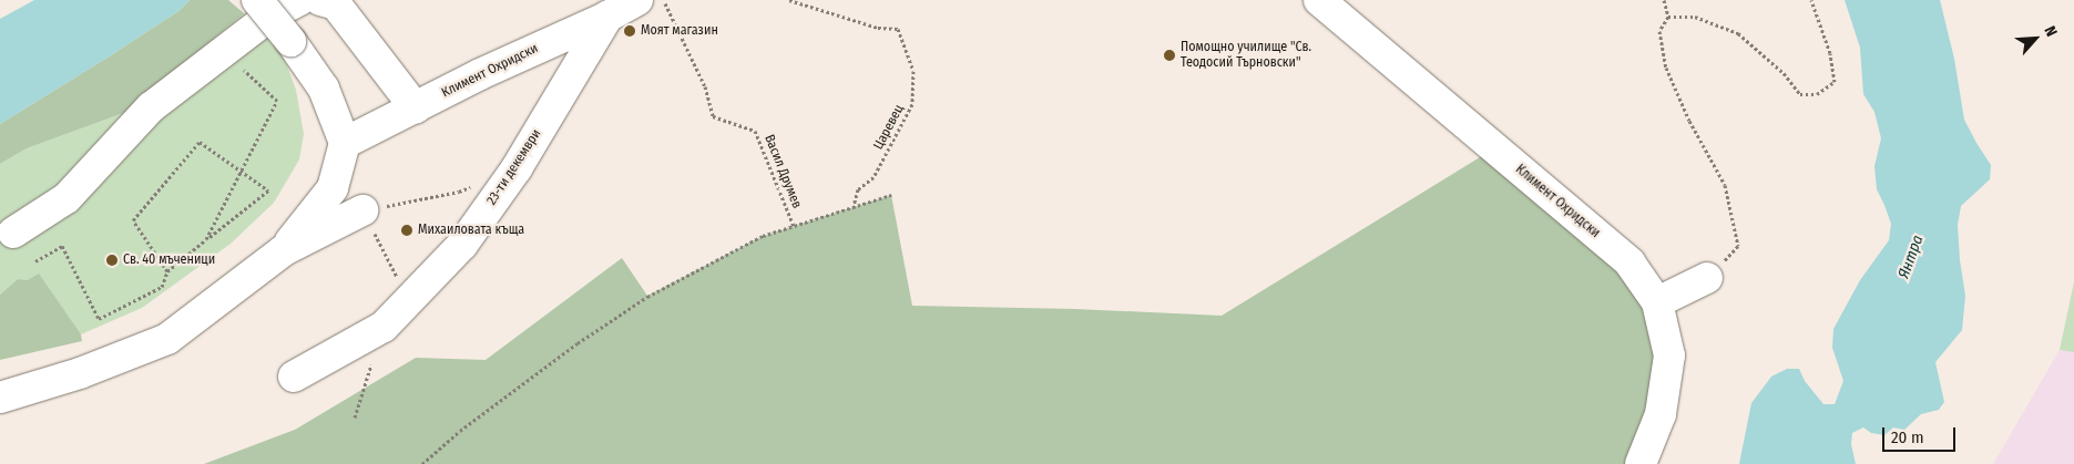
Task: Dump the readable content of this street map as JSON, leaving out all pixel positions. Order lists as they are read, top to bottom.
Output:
{
  "streets": {
    "street": ["Климент Охридски", "23-ти декември"],
    "path": ["Царевец", "Васил Друмев"]
  },
  "crossings": [
    ["Климент Охридски", "23-ти декември"]
  ],
  "water": ["Янтра"],
  "places": [
    "Моят магазин",
    "Помощно училище \"Св. Теодосий Търновски\"",
    "Михаиловата къща",
    "Св. 40 мъченици"
  ],
  "scale_bar": "20 m",
  "north": "top right"
}
